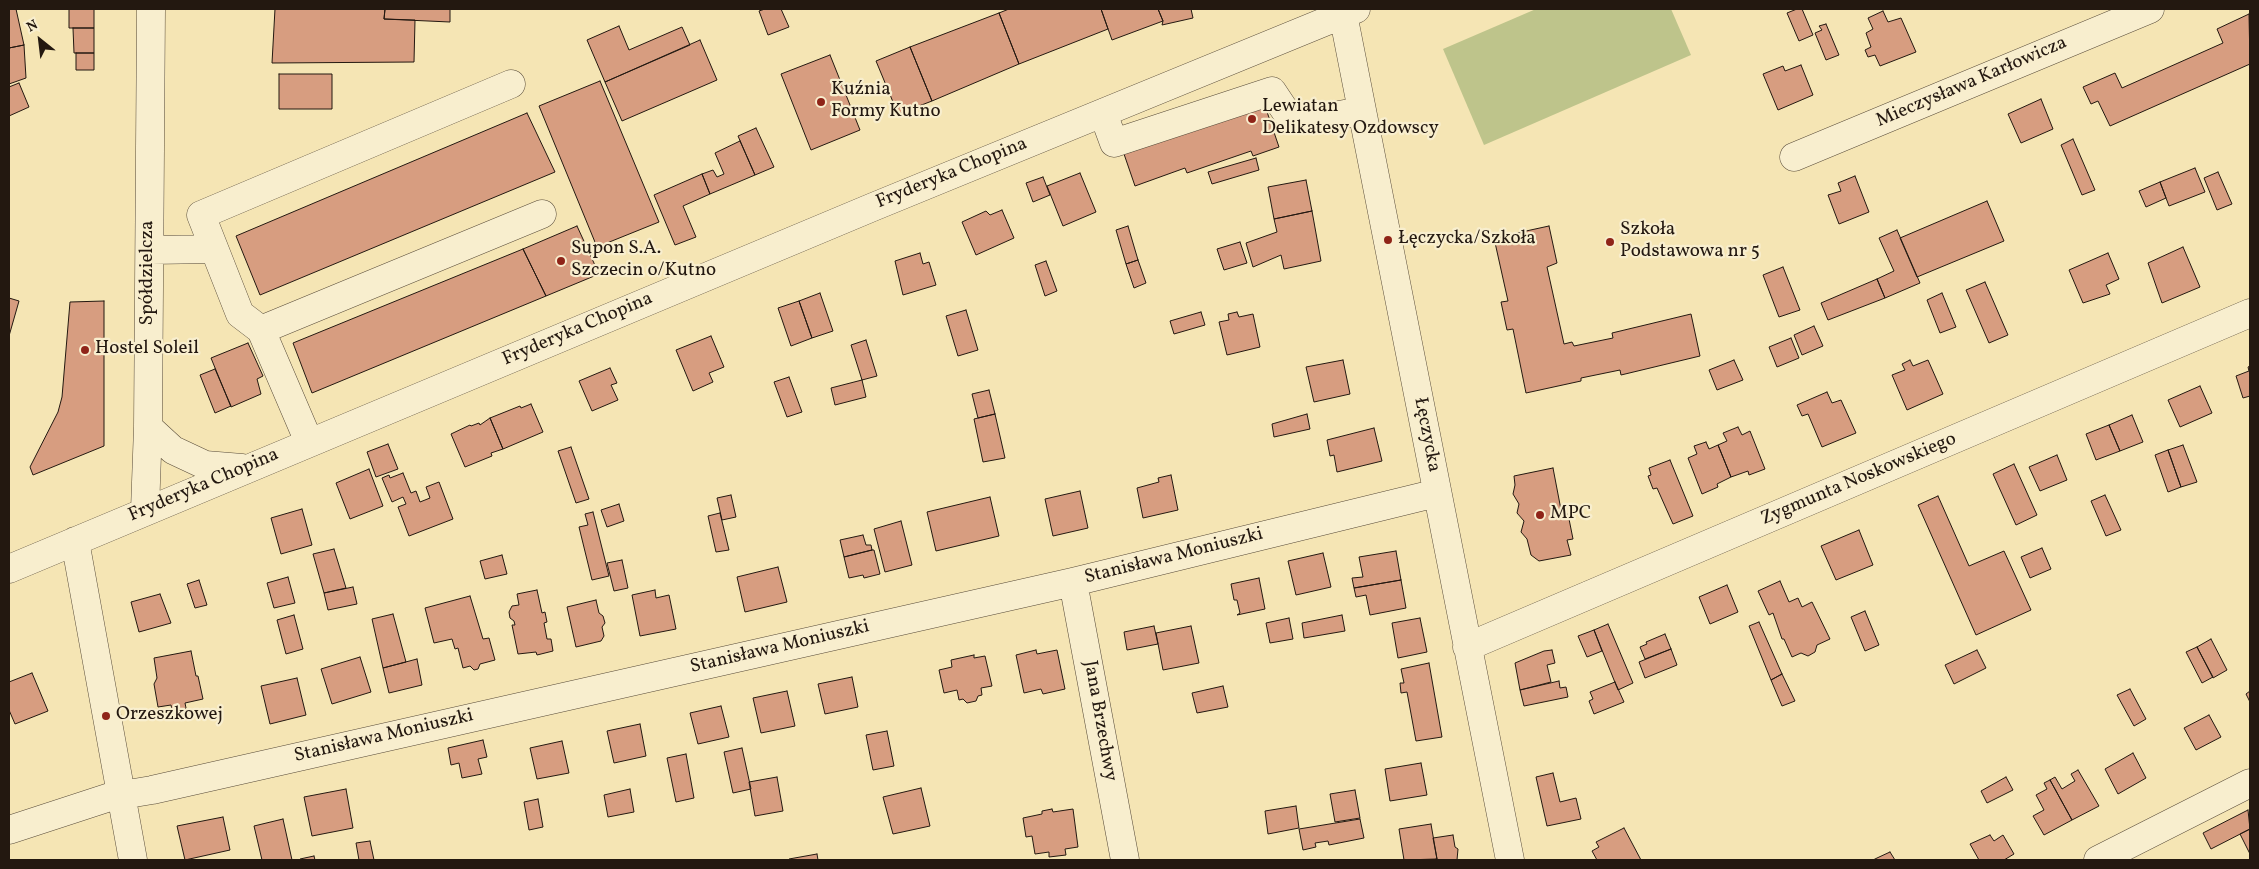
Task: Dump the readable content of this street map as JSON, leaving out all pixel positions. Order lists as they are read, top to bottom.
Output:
{
  "streets": {
    "street": [
      "Mieczysława Karłowicza",
      "Fryderyka Chopina",
      "Spółdzielcza",
      "Łęczycka",
      "Zygmunta Noskowskiego",
      "Stanisława Moniuszki",
      "Jana Brzechwy"
    ]
  },
  "crossings": [
    ["Fryderyka Chopina", "Spółdzielcza"],
    ["Fryderyka Chopina", "Łęczycka"],
    ["Łęczycka", "Zygmunta Noskowskiego"],
    ["Łęczycka", "Stanisława Moniuszki"],
    ["Stanisława Moniuszki", "Jana Brzechwy"]
  ],
  "places": [
    "Kuźnia Formy Kutno",
    "Lewiatan Delikatesy Ozdowscy",
    "Łęczycka/Szkoła",
    "Szkoła Podstawowa nr 5",
    "Supon S.A. Szczecin o/Kutno",
    "Hostel Soleil",
    "MPC",
    "Orzeszkowej"
  ],
  "north": "top left"
}
